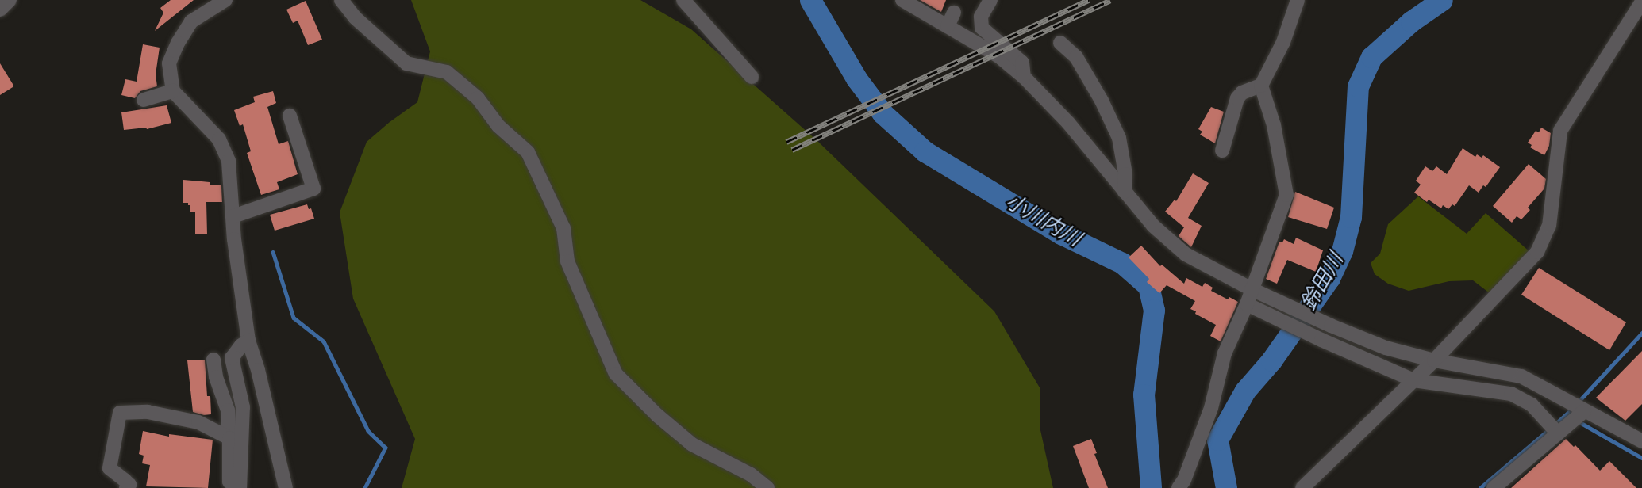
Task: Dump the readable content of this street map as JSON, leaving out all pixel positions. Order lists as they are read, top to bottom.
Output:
{
  "water": ["小川内川", "鈴田川"]
}
